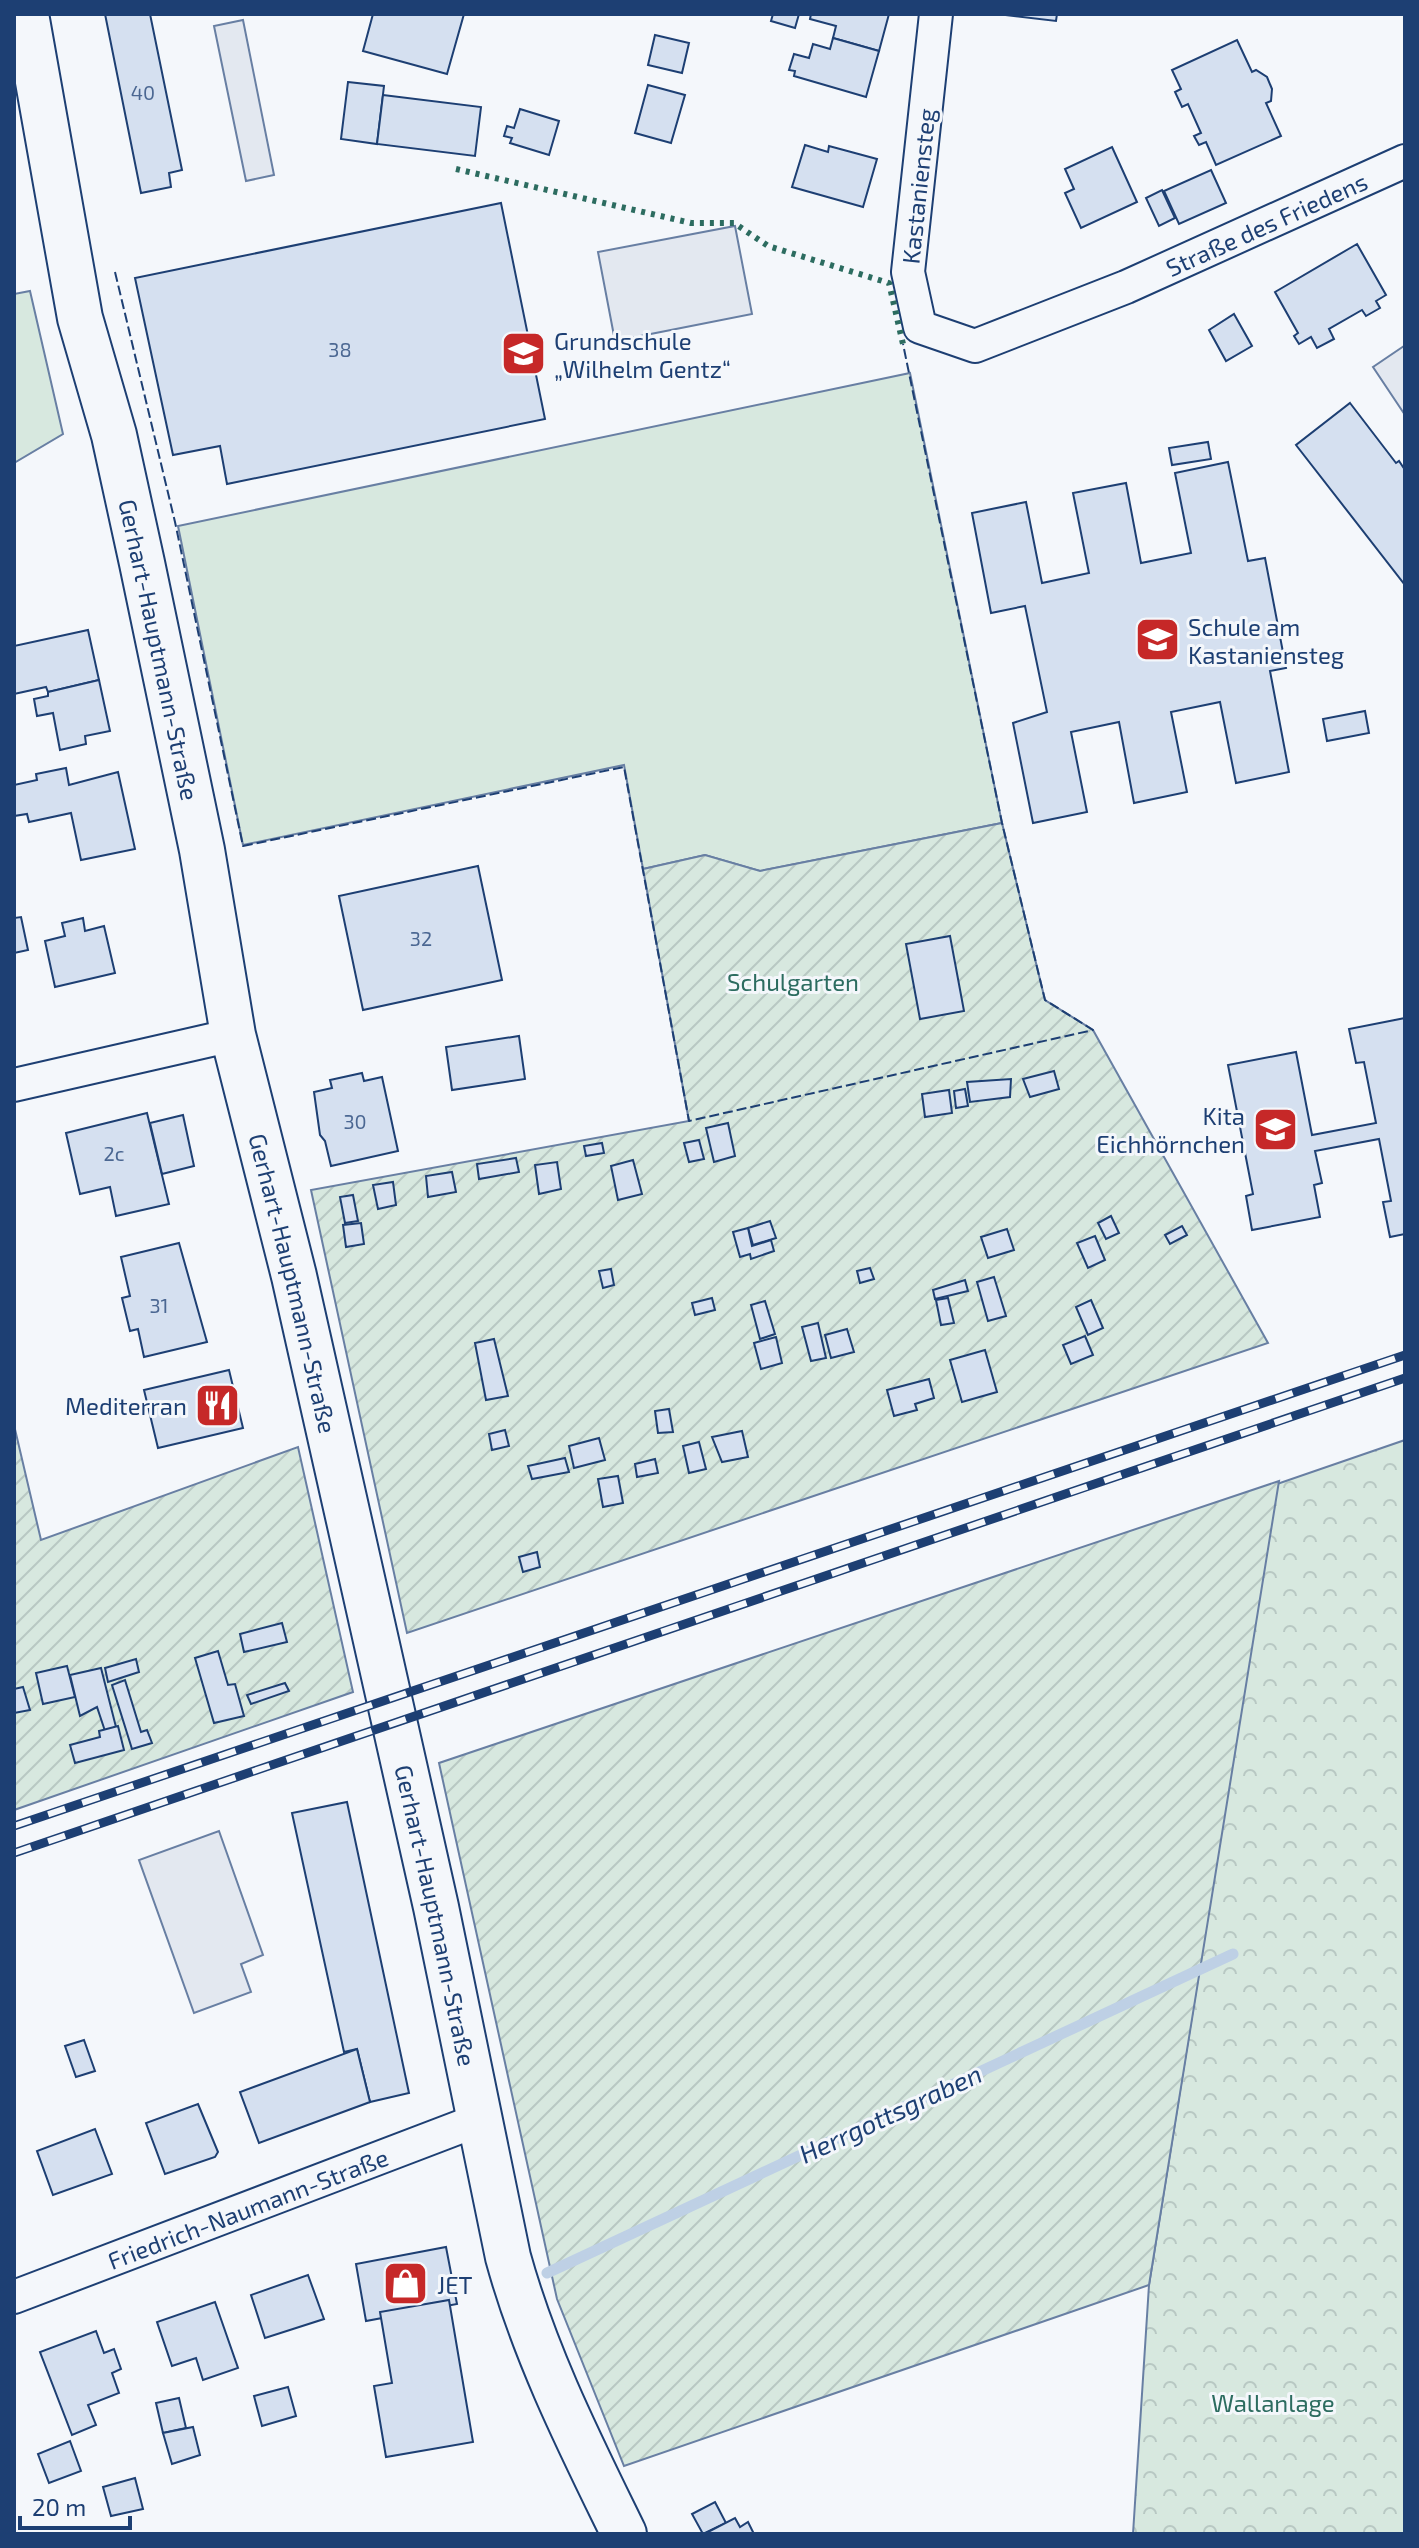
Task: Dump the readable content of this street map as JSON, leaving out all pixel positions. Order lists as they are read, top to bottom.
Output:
{
  "streets": {
    "main road": ["Gerhart-Hauptmann-Straße"],
    "street": ["Kastaniensteg", "Straße des Friedens", "Friedrich-Naumann-Straße"]
  },
  "crossings": [
    ["Kastaniensteg", "Straße des Friedens"],
    ["Gerhart-Hauptmann-Straße", "Friedrich-Naumann-Straße"]
  ],
  "water": ["Herrgottsgraben"],
  "parks": ["Schulgarten", "Wallanlage"],
  "places": {
    "school or university": ["Grundschule „Wilhelm Gentz“", "Schule am Kastaniensteg", "Kita Eichhörnchen"],
    "restaurant": ["Mediterran"],
    "shop": ["JET"]
  },
  "house_numbers": [
    "40",
    "38",
    "32",
    "30",
    "2c",
    "31"
  ],
  "scale_bar": "20 m"
}
